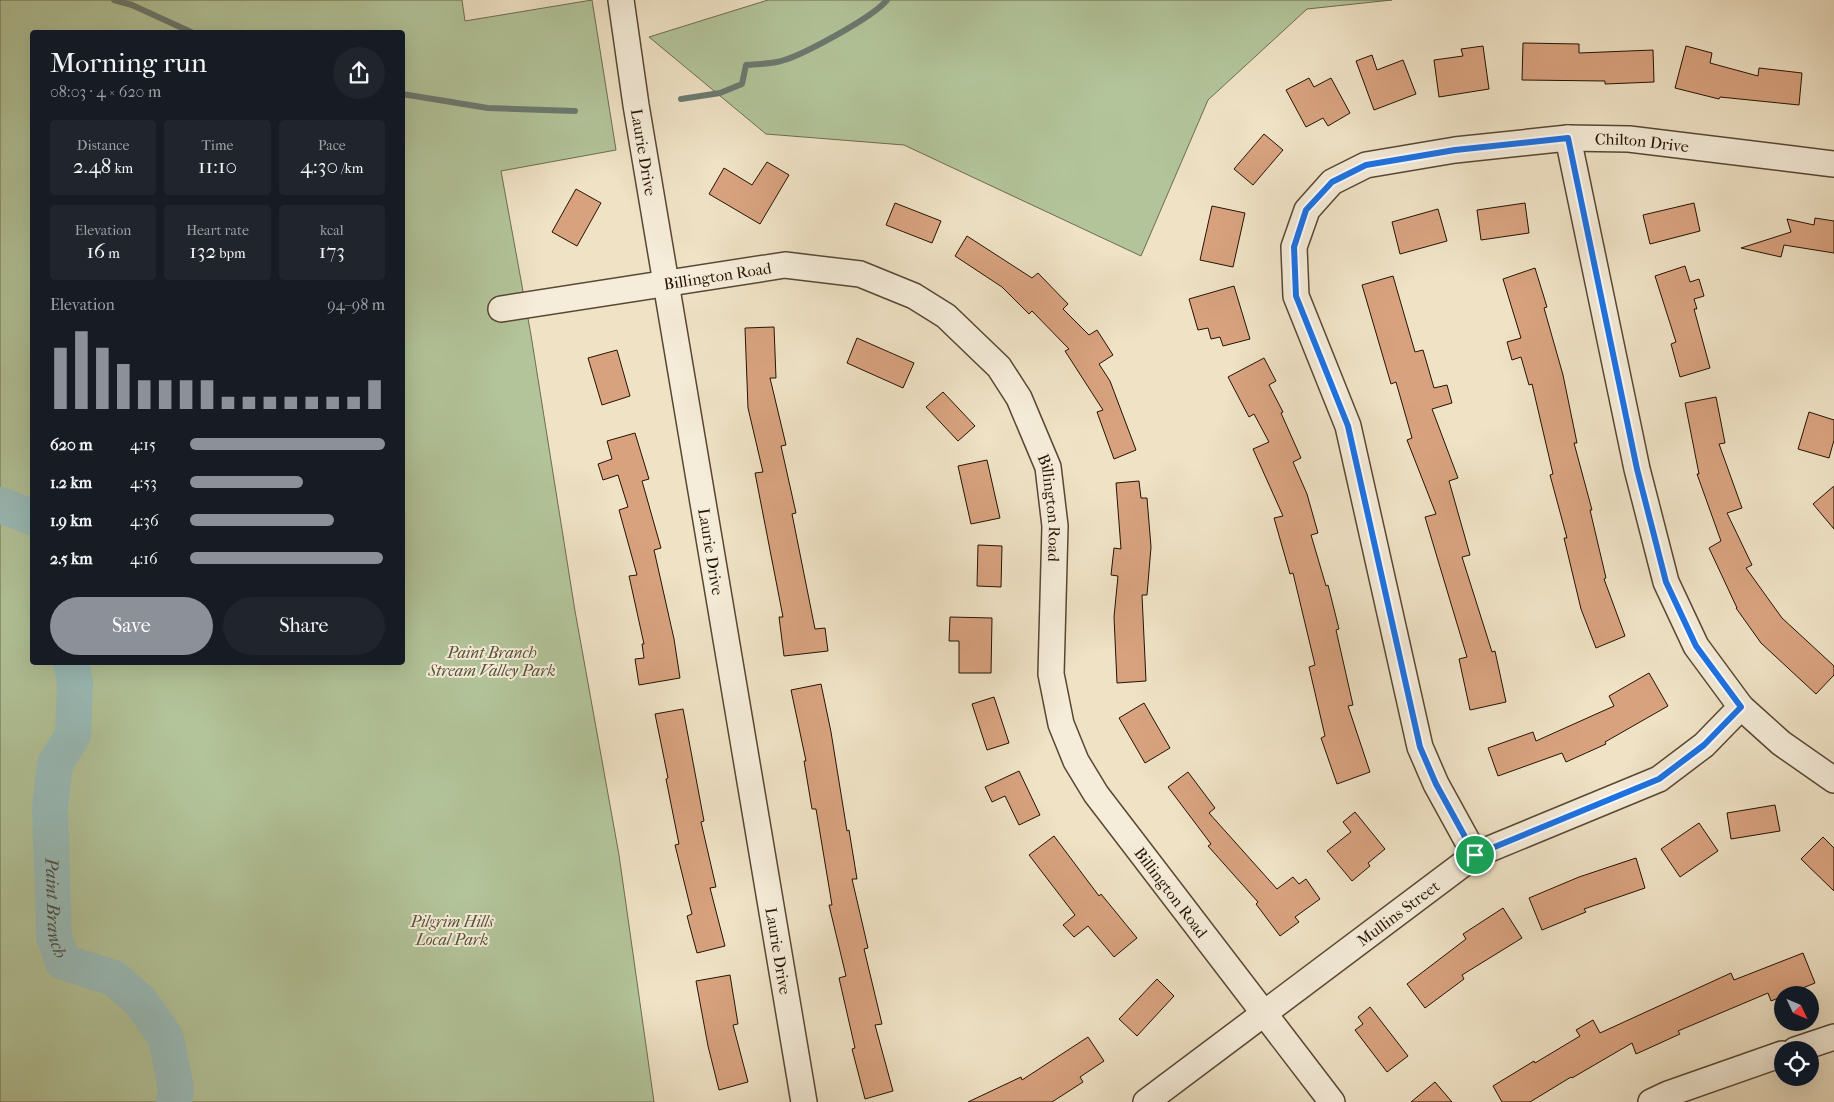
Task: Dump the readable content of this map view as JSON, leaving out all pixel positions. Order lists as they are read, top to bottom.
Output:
{
  "streets": {
    "street": [
      "Chilton Drive",
      "Laurie Drive",
      "Billington Road",
      "Mullins Street"
    ]
  },
  "crossings": [
    ["Chilton Drive", "Mullins Street"],
    ["Laurie Drive", "Billington Road"],
    ["Billington Road", "Mullins Street"]
  ],
  "water": ["Paint Branch"],
  "parks": ["Paint Branch Stream Valley Park", "Pilgrim Hills Local Park"],
  "north": "bottom right",
  "page": {
    "heading": ["Morning run", "08:03 · 4 × 620 m"],
    "stats": [
      ["Distance", "2.48 km"],
      ["Time", "11:10"],
      ["Pace", "4:30 /km"],
      ["Elevation", "16 m"],
      ["Heart rate", "132 bpm"],
      ["kcal", "173"]
    ],
    "chart": ["Elevation", "94–98 m"],
    "list": [
      {
        "name": "620 m",
        "note": "4:15"
      },
      {
        "name": "1.2 km",
        "note": "4:53"
      },
      {
        "name": "1.9 km",
        "note": "4:36"
      },
      {
        "name": "2.5 km",
        "note": "4:16"
      }
    ],
    "buttons": ["Save", "Share"]
  }
}
